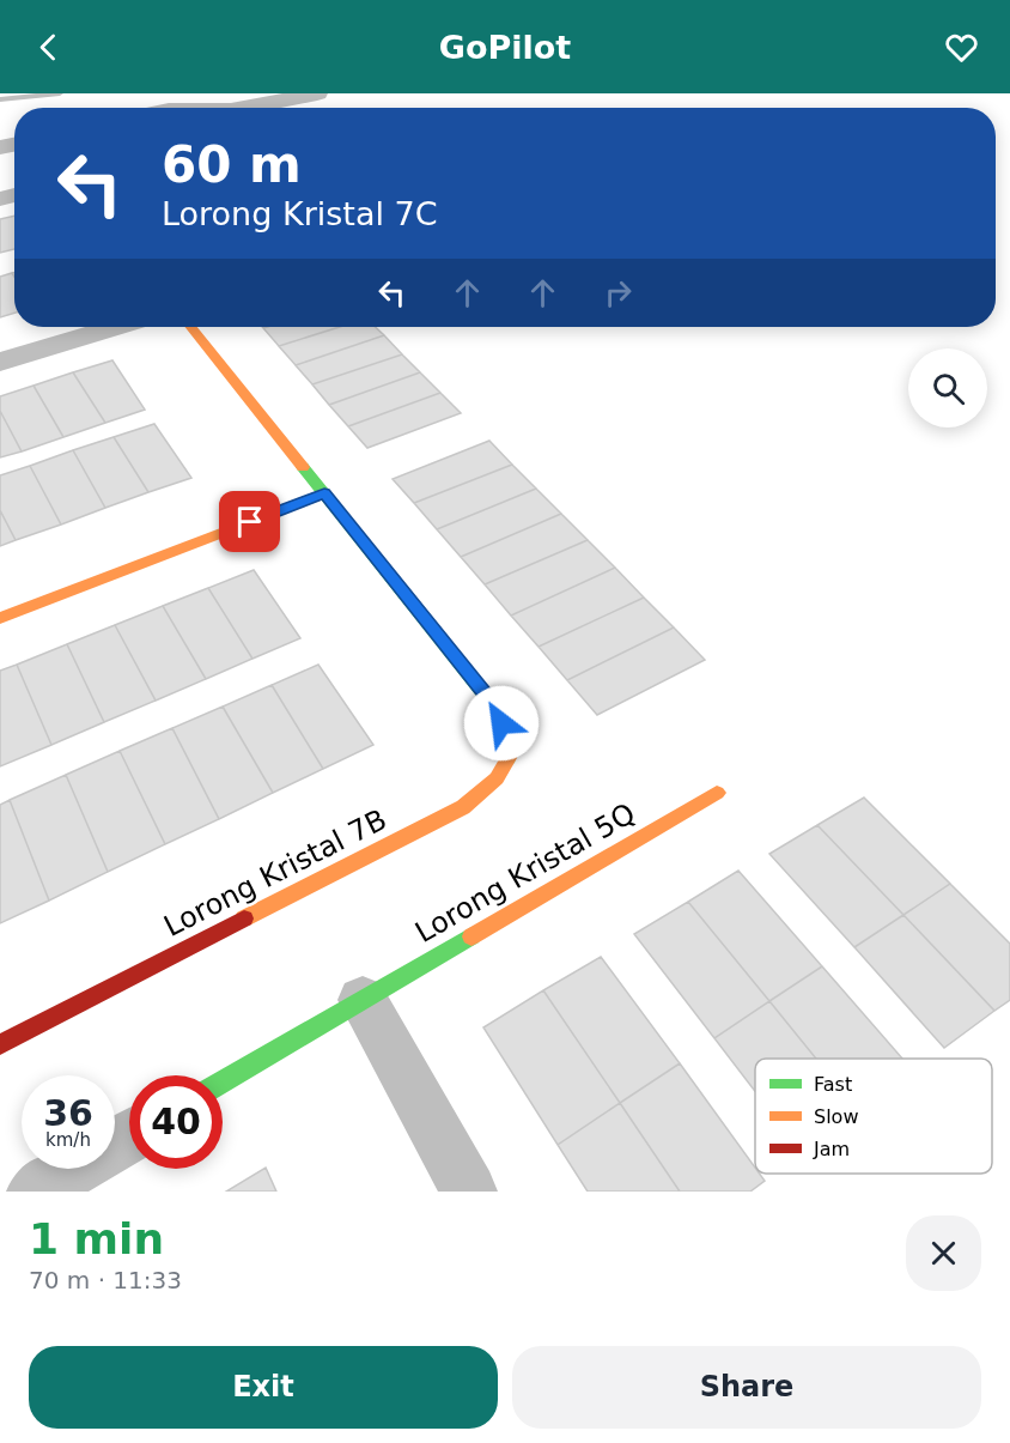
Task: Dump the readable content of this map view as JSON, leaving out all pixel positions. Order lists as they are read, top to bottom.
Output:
{
  "streets": {
    "street": ["Lorong Kristal 7B", "Lorong Kristal 5Q"]
  },
  "legend": ["Fast", "Slow", "Jam"],
  "page": {
    "header": "GoPilot",
    "turn": ["60 m", "Lorong Kristal 7C"],
    "speed": "36 km/h",
    "limit": "40",
    "heading": ["1 min", "70 m · 11:33"],
    "buttons": ["Exit", "Share"]
  }
}
